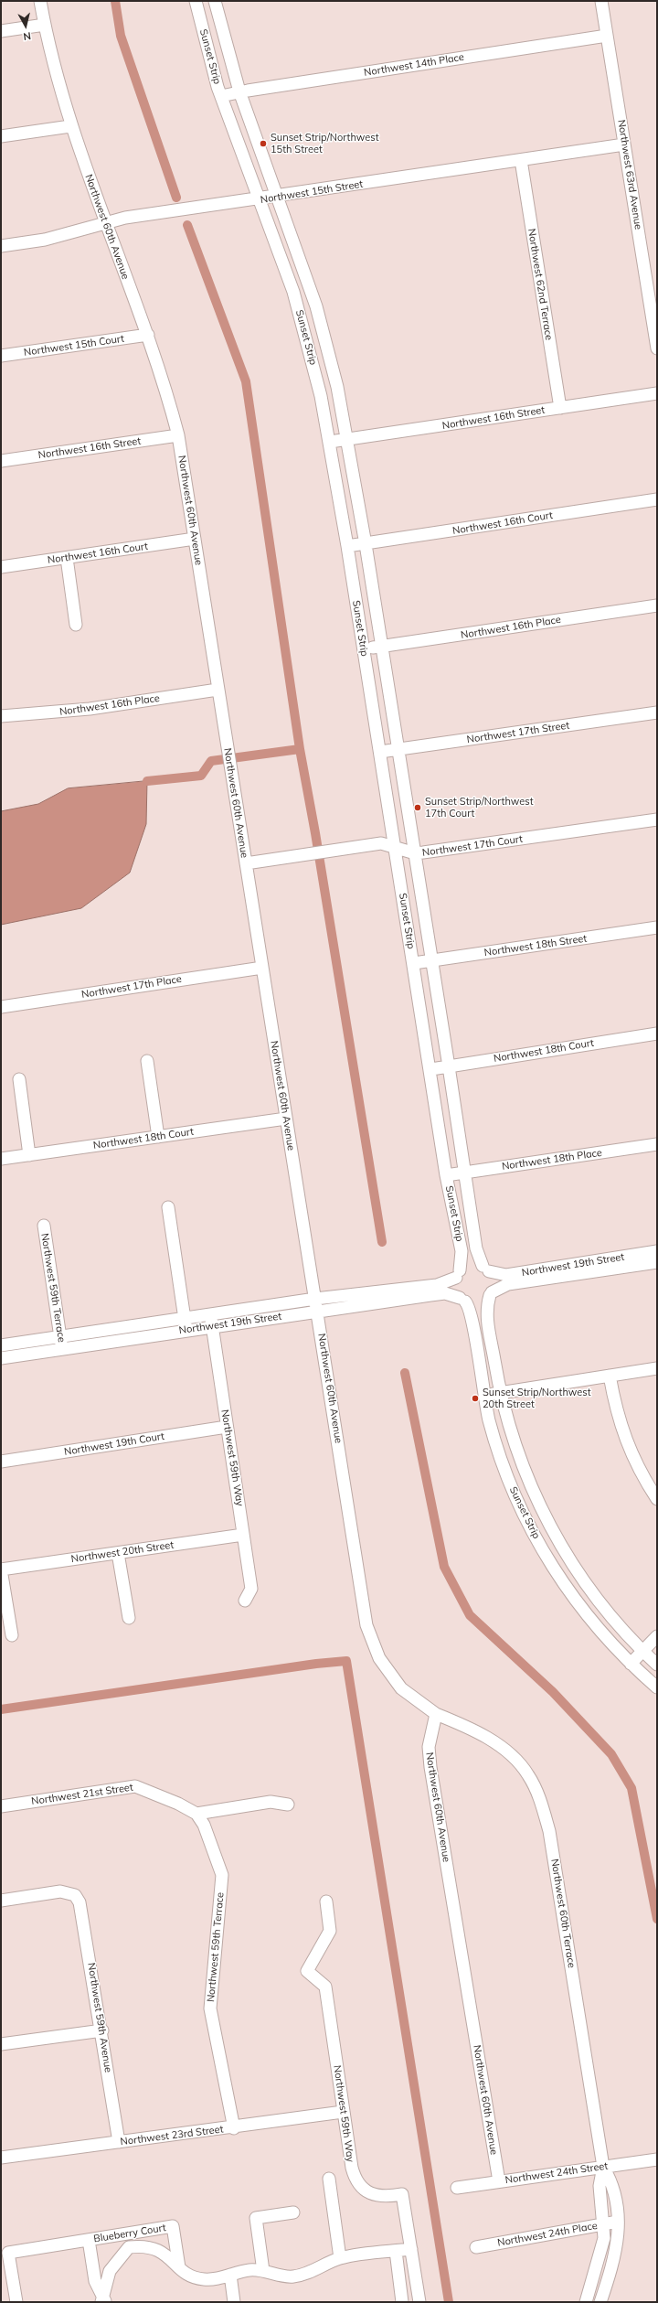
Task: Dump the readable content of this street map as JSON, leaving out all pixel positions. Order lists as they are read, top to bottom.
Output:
{
  "streets": {
    "street": [
      "Sunset Strip",
      "Northwest 14th Place",
      "Northwest 63rd Avenue",
      "Northwest 15th Street",
      "Northwest 60th Avenue",
      "Northwest 62nd Terrace",
      "Northwest 15th Court",
      "Northwest 16th Street",
      "Northwest 16th Court",
      "Northwest 16th Place",
      "Northwest 17th Street",
      "Northwest 17th Court",
      "Northwest 18th Street",
      "Northwest 17th Place",
      "Northwest 18th Court",
      "Northwest 18th Place",
      "Northwest 19th Street",
      "Northwest 59th Terrace",
      "Northwest 19th Court",
      "Northwest 59th Way",
      "Northwest 20th Street",
      "Northwest 21st Street",
      "Northwest 60th Terrace",
      "Northwest 59th Avenue",
      "Northwest 23rd Street",
      "Northwest 24th Street",
      "Blueberry Court",
      "Northwest 24th Place"
    ]
  },
  "crossings": [
    ["Sunset Strip", "Northwest 14th Place"],
    ["Sunset Strip", "Northwest 15th Street"],
    ["Sunset Strip", "Northwest 16th Street"],
    ["Sunset Strip", "Northwest 16th Court"],
    ["Sunset Strip", "Northwest 16th Place"],
    ["Sunset Strip", "Northwest 17th Street"],
    ["Sunset Strip", "Northwest 17th Court"],
    ["Sunset Strip", "Northwest 18th Street"],
    ["Sunset Strip", "Northwest 18th Court"],
    ["Sunset Strip", "Northwest 18th Place"],
    ["Sunset Strip", "Northwest 19th Street"],
    ["Northwest 14th Place", "Northwest 63rd Avenue"],
    ["Northwest 63rd Avenue", "Northwest 15th Street"],
    ["Northwest 15th Street", "Northwest 60th Avenue"],
    ["Northwest 15th Street", "Northwest 62nd Terrace"],
    ["Northwest 60th Avenue", "Northwest 15th Court"],
    ["Northwest 60th Avenue", "Northwest 16th Street"],
    ["Northwest 60th Avenue", "Northwest 16th Court"],
    ["Northwest 60th Avenue", "Northwest 16th Place"],
    ["Northwest 60th Avenue", "Northwest 17th Court"],
    ["Northwest 60th Avenue", "Northwest 17th Place"],
    ["Northwest 60th Avenue", "Northwest 18th Court"],
    ["Northwest 60th Avenue", "Northwest 19th Street"],
    ["Northwest 60th Avenue", "Northwest 60th Terrace"],
    ["Northwest 60th Avenue", "Northwest 24th Street"],
    ["Northwest 62nd Terrace", "Northwest 16th Street"],
    ["Northwest 19th Street", "Northwest 59th Terrace"],
    ["Northwest 19th Street", "Northwest 59th Way"],
    ["Northwest 59th Terrace", "Northwest 21st Street"],
    ["Northwest 59th Terrace", "Northwest 23rd Street"],
    ["Northwest 19th Court", "Northwest 59th Way"],
    ["Northwest 59th Way", "Northwest 20th Street"],
    ["Northwest 59th Way", "Northwest 23rd Street"],
    ["Northwest 59th Way", "Blueberry Court"],
    ["Northwest 60th Terrace", "Northwest 24th Street"],
    ["Northwest 60th Terrace", "Northwest 24th Place"],
    ["Northwest 59th Avenue", "Northwest 23rd Street"]
  ],
  "places": ["Sunset Strip/Northwest 15th Street", "Sunset Strip/Northwest 17th Court", "Sunset Strip/Northwest 20th Street"],
  "north": "bottom"
}
